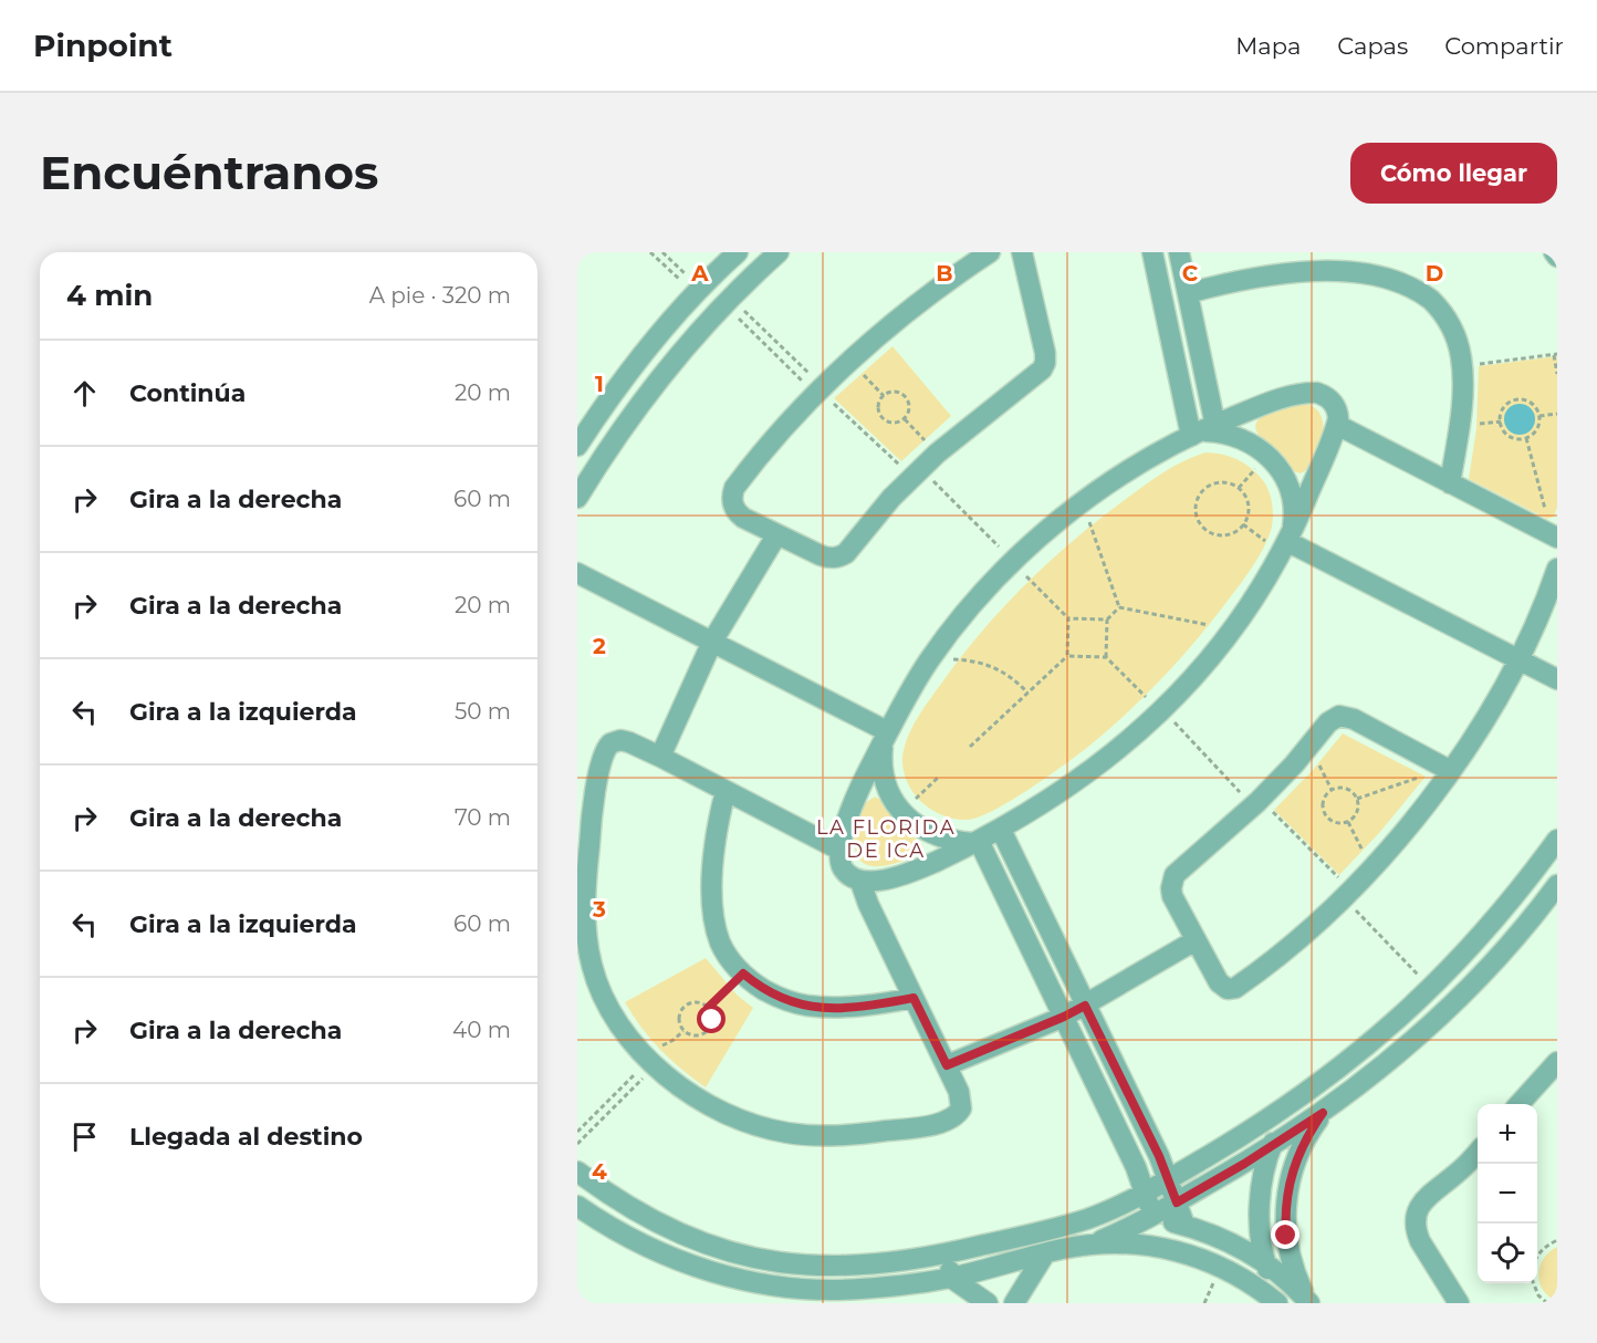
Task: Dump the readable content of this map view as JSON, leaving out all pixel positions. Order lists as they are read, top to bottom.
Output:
{
  "districts": ["LA FLORIDA DE ICA"],
  "page": {
    "header": "Pinpoint",
    "nav": ["Mapa", "Capas", "Compartir"],
    "buttons": "Cómo llegar",
    "title": "Encuéntranos",
    "heading": ["4 min", "A pie · 320 m"],
    "list": [
      ["Continúa", "20 m"],
      ["Gira a la derecha", "60 m"],
      ["Gira a la derecha", "20 m"],
      ["Gira a la izquierda", "50 m"],
      ["Gira a la derecha", "70 m"],
      ["Gira a la izquierda", "60 m"],
      ["Gira a la derecha", "40 m"],
      "Llegada al destino"
    ],
    "map_buttons": ["+", "−"]
  },
  "grid": {
    "columns": [
      "A",
      "B",
      "C",
      "D"
    ],
    "rows": [
      "1",
      "2",
      "3",
      "4"
    ]
  }
}
